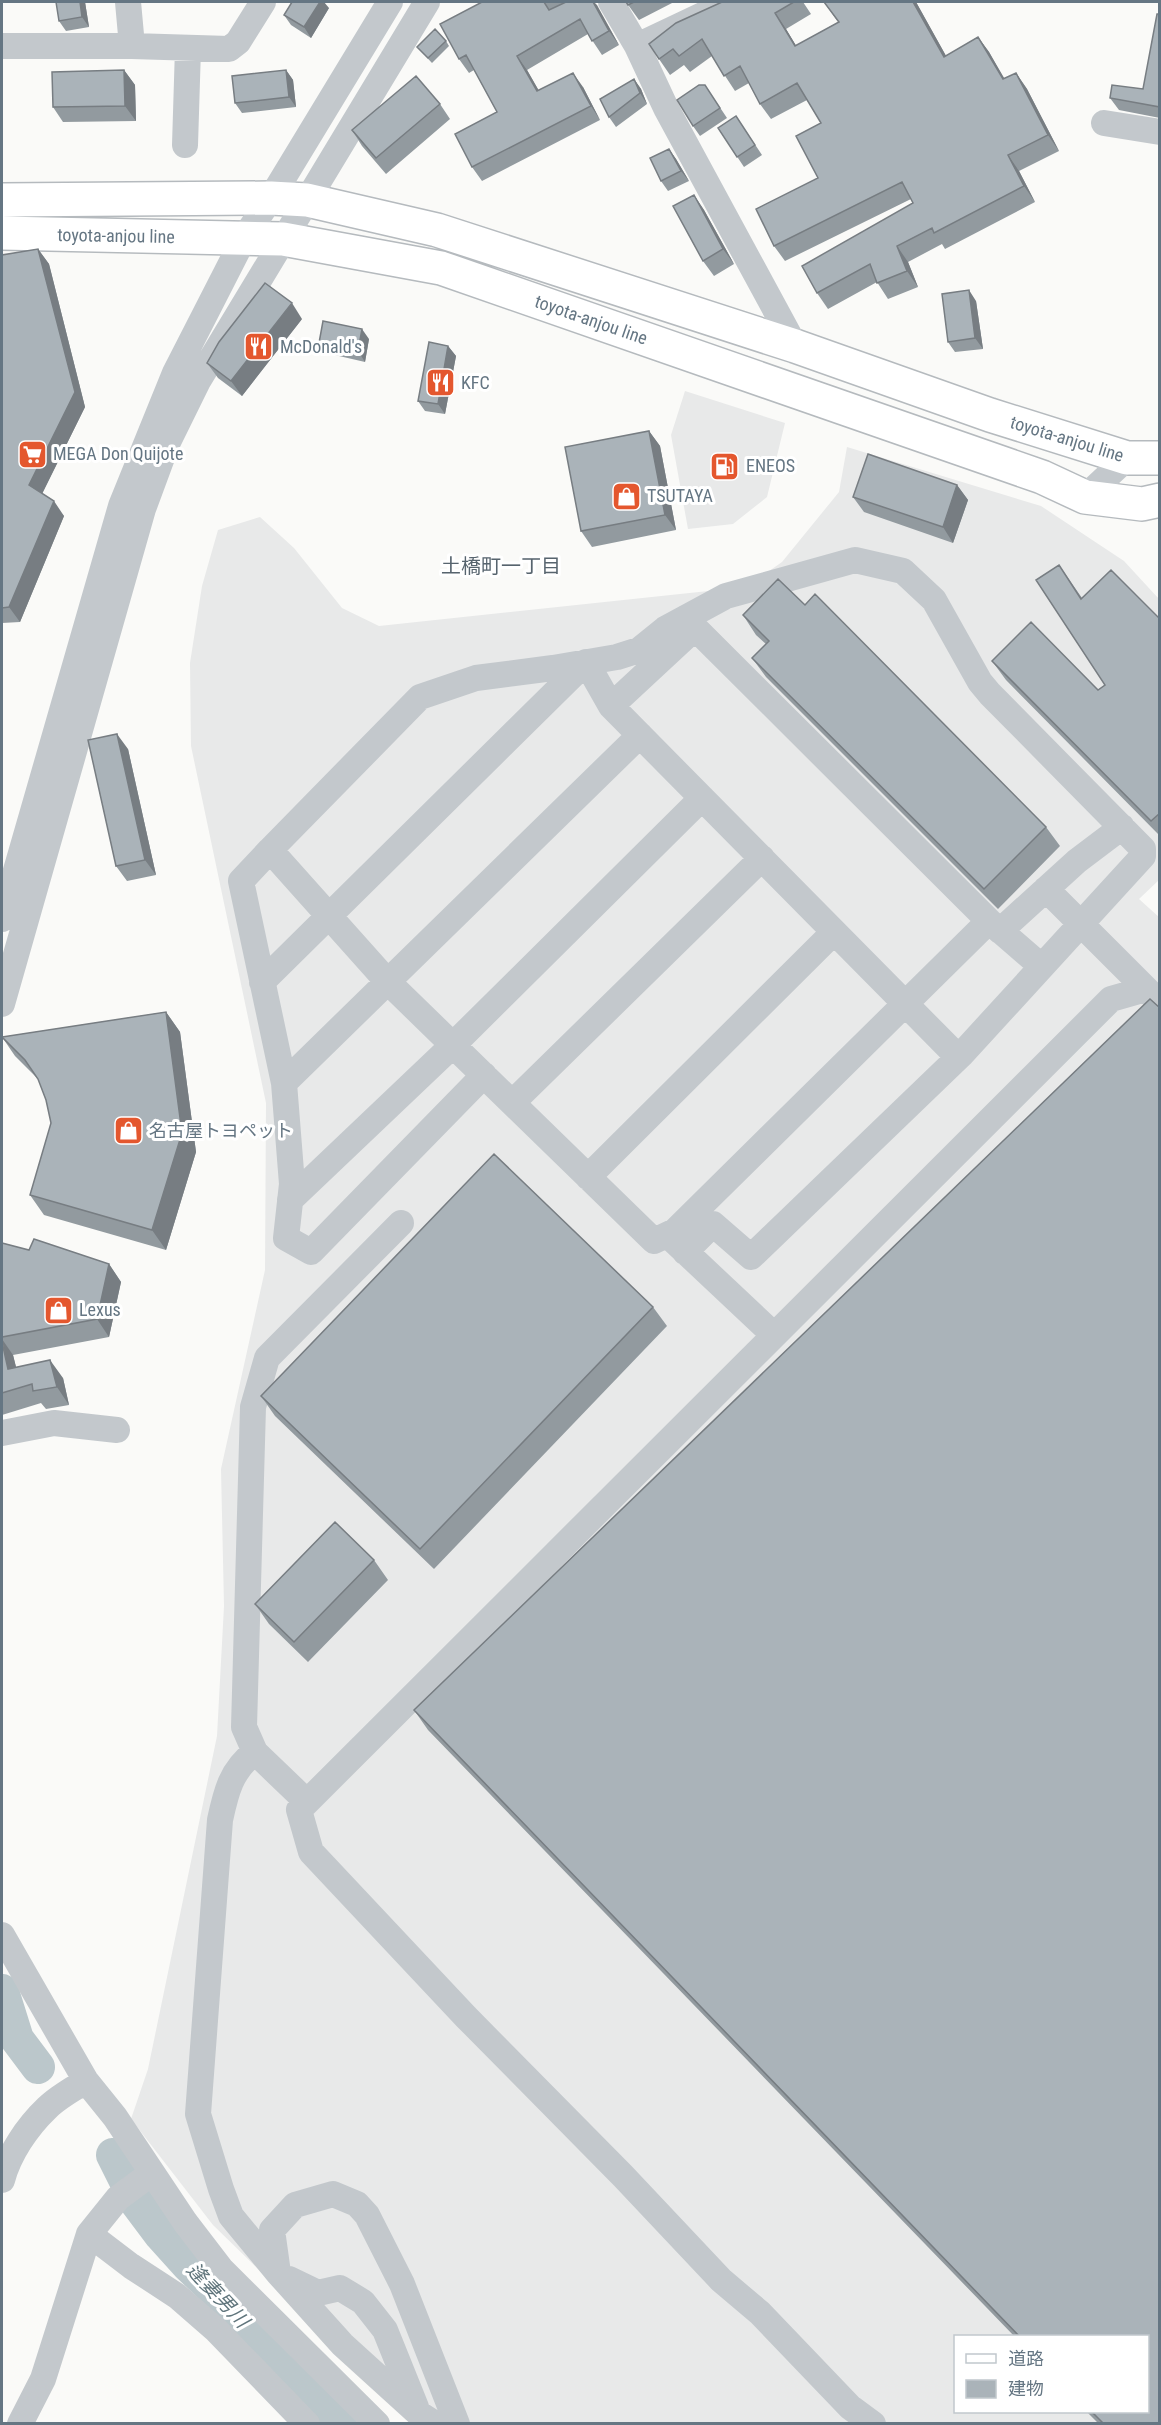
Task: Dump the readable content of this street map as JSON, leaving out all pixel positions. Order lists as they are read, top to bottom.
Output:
{
  "streets": {
    "main road": ["toyota-anjou line"]
  },
  "districts": ["土橋町一丁目"],
  "water": ["逢妻男川"],
  "places": {
    "restaurant": ["McDonald's", "KFC"],
    "supermarket": ["MEGA Don Quijote"],
    "fuel station": ["ENEOS"],
    "shop": ["TSUTAYA", "名古屋トヨペット", "Lexus"]
  },
  "legend": ["道路", "建物"]
}
